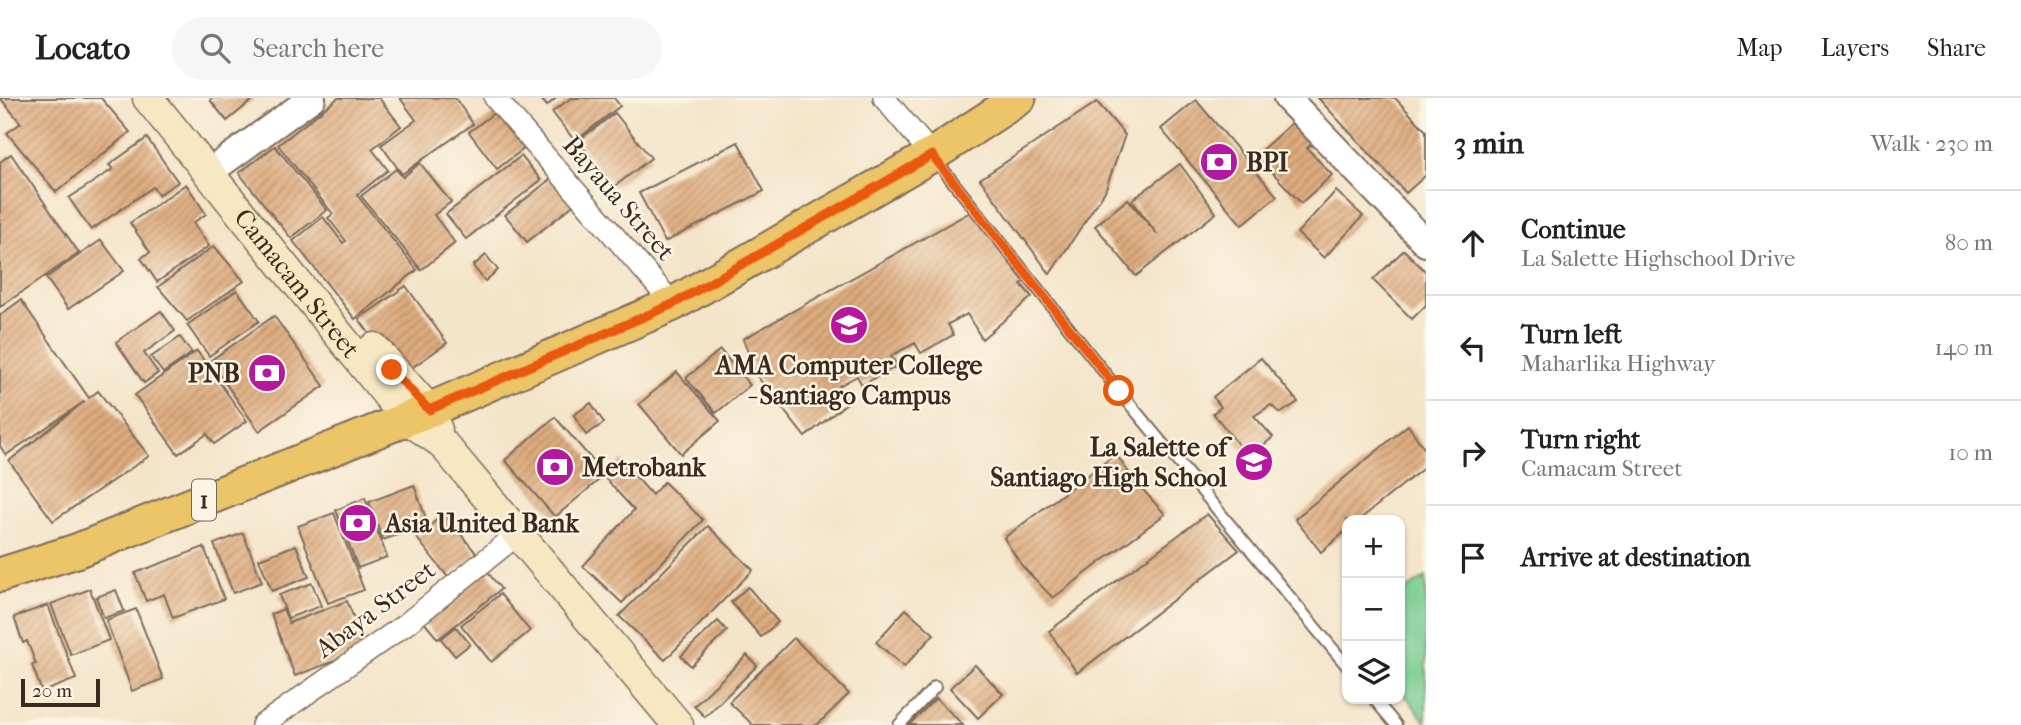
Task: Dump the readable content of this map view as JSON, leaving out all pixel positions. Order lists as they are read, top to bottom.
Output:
{
  "streets": {
    "main road": ["Camacam Street", "1"],
    "street": ["Bayaua Street", "Abaya Street"]
  },
  "crossings": [
    ["Bayaua Street", "1"],
    ["Camacam Street", "1"],
    ["Camacam Street", "Abaya Street"]
  ],
  "places": {
    "bank": [
      "BPI",
      "PNB",
      "Metrobank",
      "Asia United Bank"
    ],
    "school or university": ["AMA Computer College - Santiago Campus", "La Salette of Santiago High School"]
  },
  "scale_bar": "20 m",
  "page": {
    "header": "Locato",
    "search": "Search here",
    "nav": ["Map", "Layers", "Share"],
    "heading": ["3 min", "Walk · 230 m"],
    "list": [
      ["Continue", "La Salette Highschool Drive", "80 m"],
      ["Turn left", "Maharlika Highway", "140 m"],
      ["Turn right", "Camacam Street", "10 m"],
      "Arrive at destination"
    ],
    "map_buttons": ["+", "−"],
    "scale": "20 m"
  }
}
